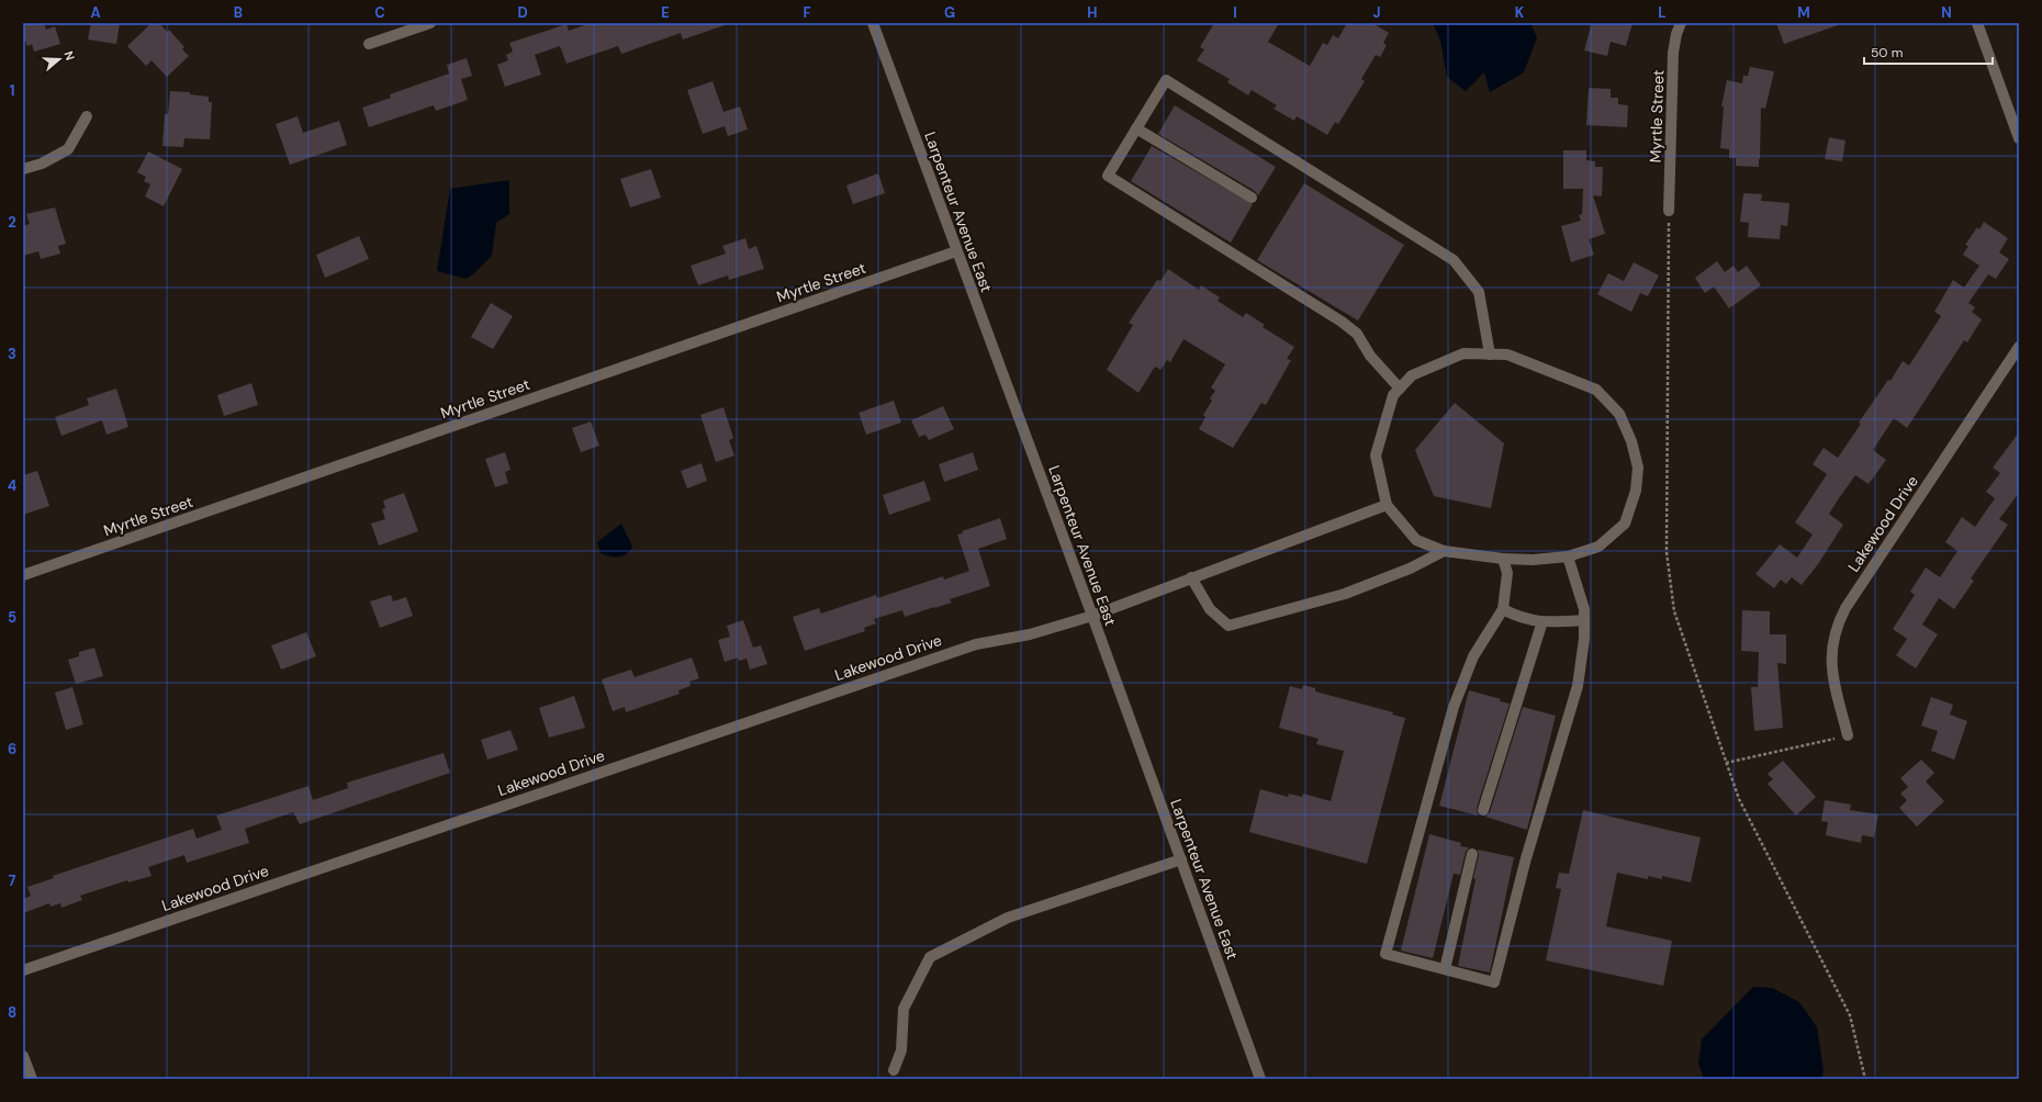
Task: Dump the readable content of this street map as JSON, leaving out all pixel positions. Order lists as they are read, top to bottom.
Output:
{
  "streets": {
    "street": ["Myrtle Street", "Larpenteur Avenue East", "Lakewood Drive"]
  },
  "crossings": [
    ["Myrtle Street", "Larpenteur Avenue East"],
    ["Larpenteur Avenue East", "Lakewood Drive"]
  ],
  "scale_bar": "50 m",
  "north": "right",
  "grid": {
    "columns": [
      "A",
      "B",
      "C",
      "D",
      "E",
      "F",
      "G",
      "H",
      "I",
      "J",
      "K",
      "L",
      "M",
      "N"
    ],
    "rows": [
      "1",
      "2",
      "3",
      "4",
      "5",
      "6",
      "7",
      "8"
    ]
  }
}
